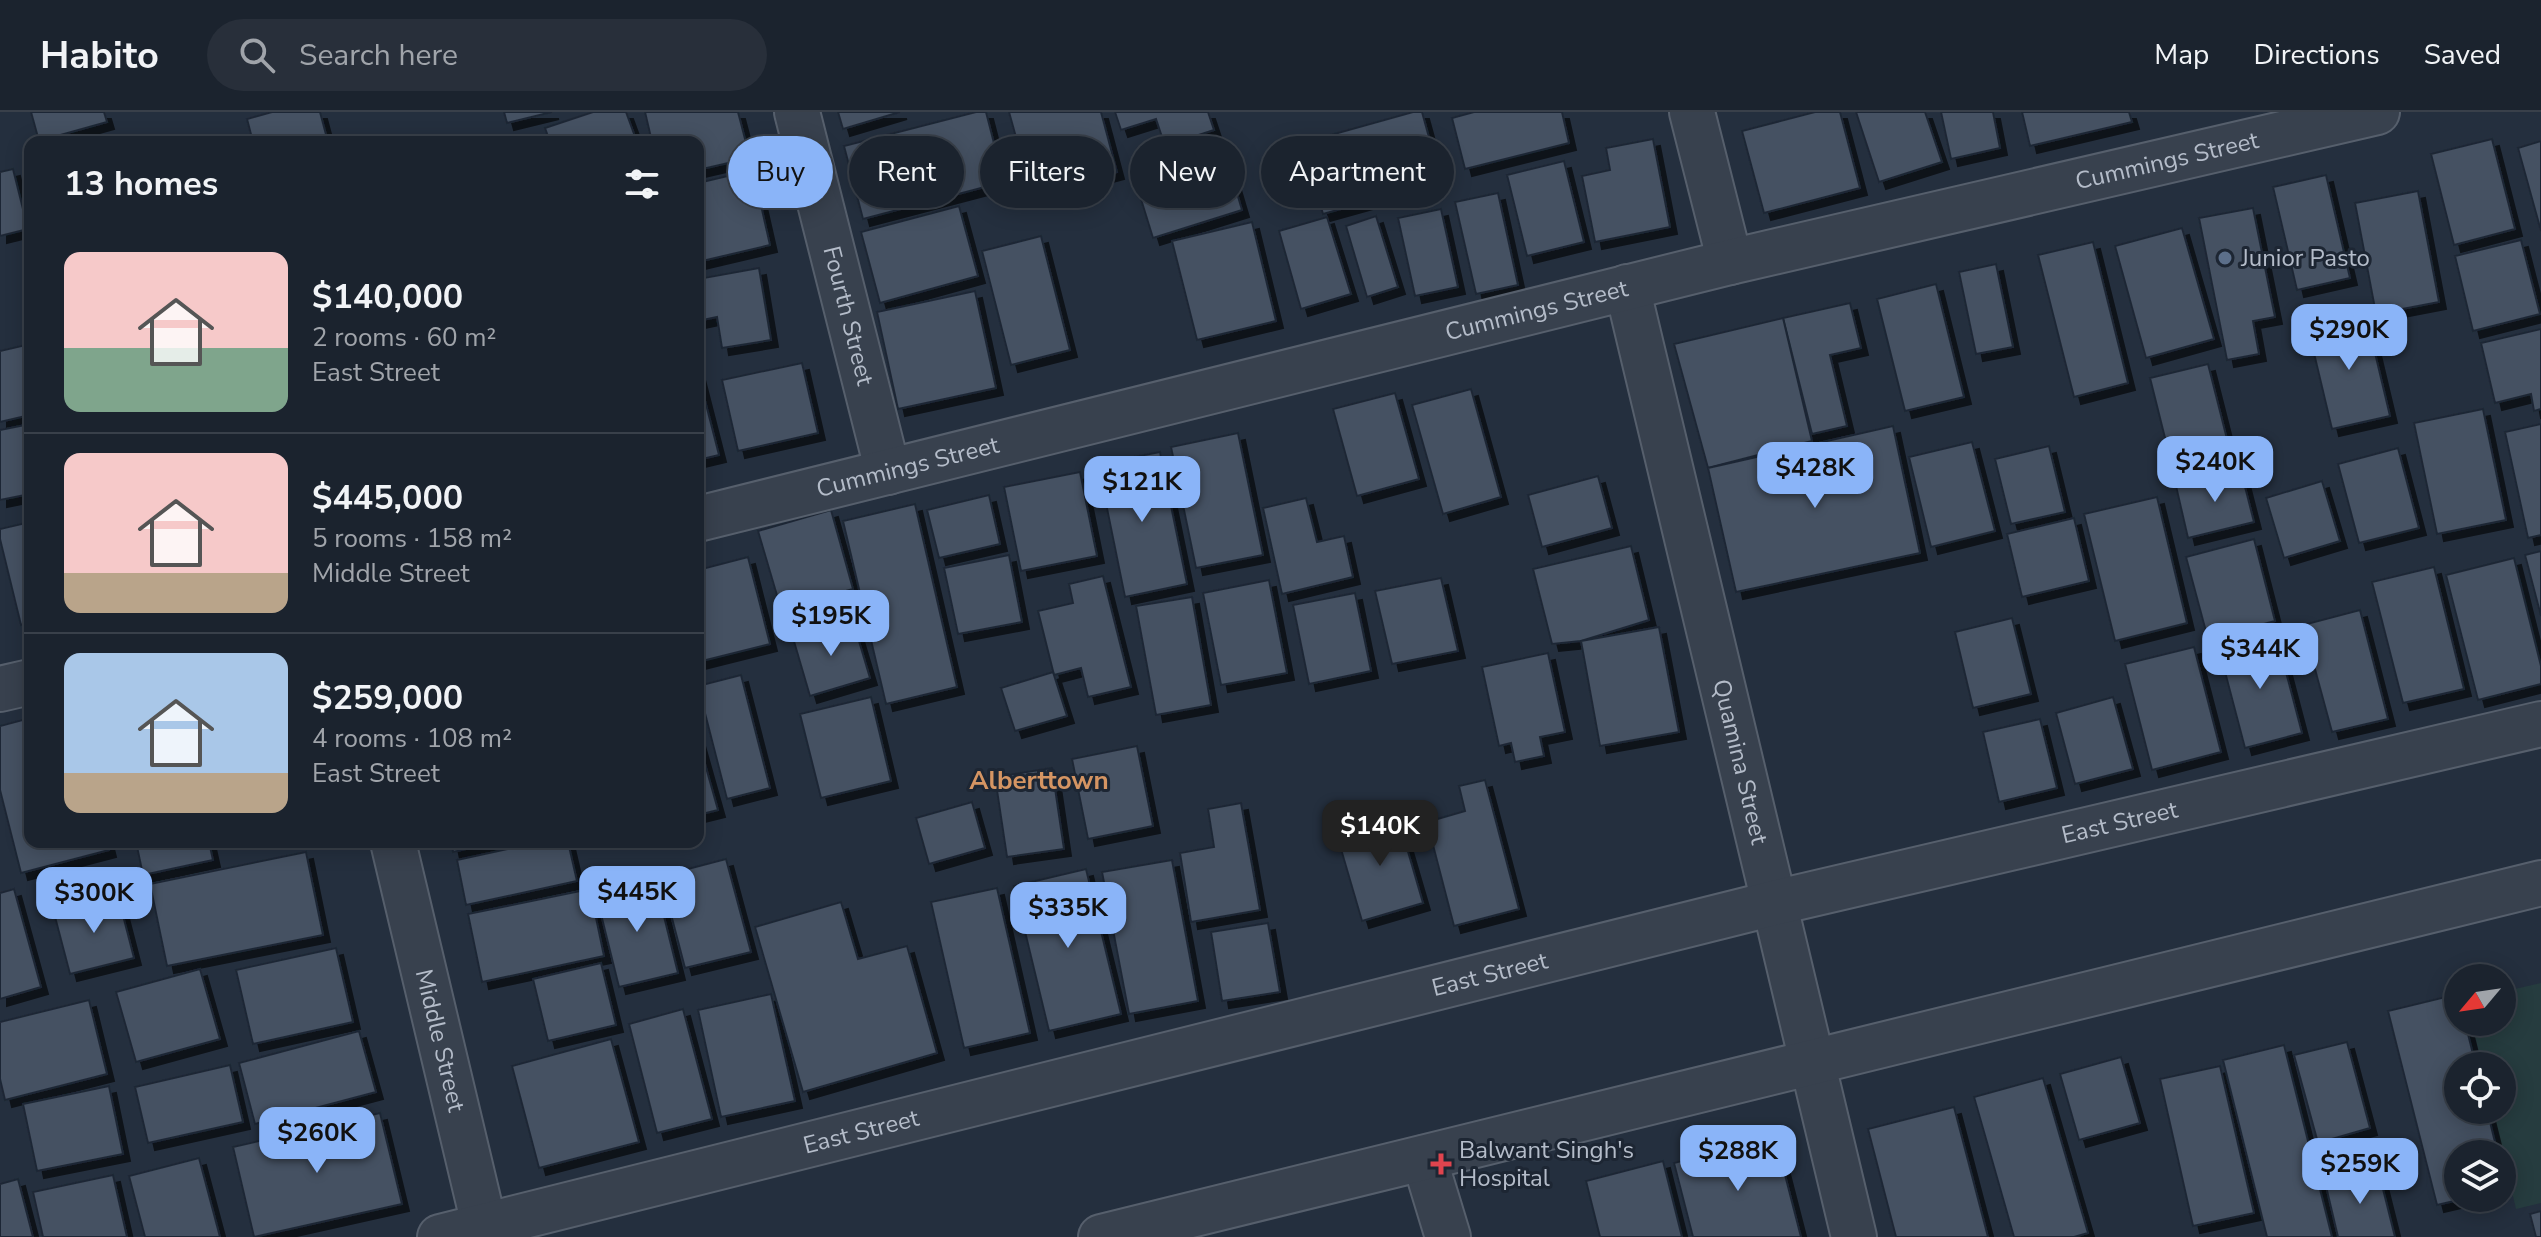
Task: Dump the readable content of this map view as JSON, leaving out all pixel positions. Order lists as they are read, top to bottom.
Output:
{
  "streets": {
    "street": [
      "Cummings Street",
      "Fourth Street",
      "Quamina Street",
      "East Street",
      "Middle Street"
    ]
  },
  "crossings": [
    ["Cummings Street", "Fourth Street"],
    ["Cummings Street", "Quamina Street"],
    ["Quamina Street", "East Street"],
    ["East Street", "Middle Street"]
  ],
  "districts": ["Alberttown"],
  "places": {
    "other": ["Junior Pasto"],
    "health": ["Balwant Singh's Hospital"]
  },
  "north": "bottom left",
  "page": {
    "header": "Habito",
    "search": "Search here",
    "nav": ["Map", "Directions", "Saved"],
    "chip": [
      "Buy",
      "Rent",
      "Filters",
      "New",
      "Apartment"
    ],
    "heading": "13 homes",
    "list": [
      {
        "name": "$140,000",
        "note": "2 rooms · 60 m² · East Street"
      },
      {
        "name": "$445,000",
        "note": "5 rooms · 158 m² · Middle Street"
      },
      {
        "name": "$259,000",
        "note": "4 rooms · 108 m² · East Street"
      }
    ],
    "price": [
      "$290K",
      "$240K",
      "$428K",
      "$121K",
      "$195K",
      "$344K",
      "$140K",
      "$445K",
      "$300K",
      "$335K",
      "$260K",
      "$288K",
      "$259K"
    ]
  }
}
